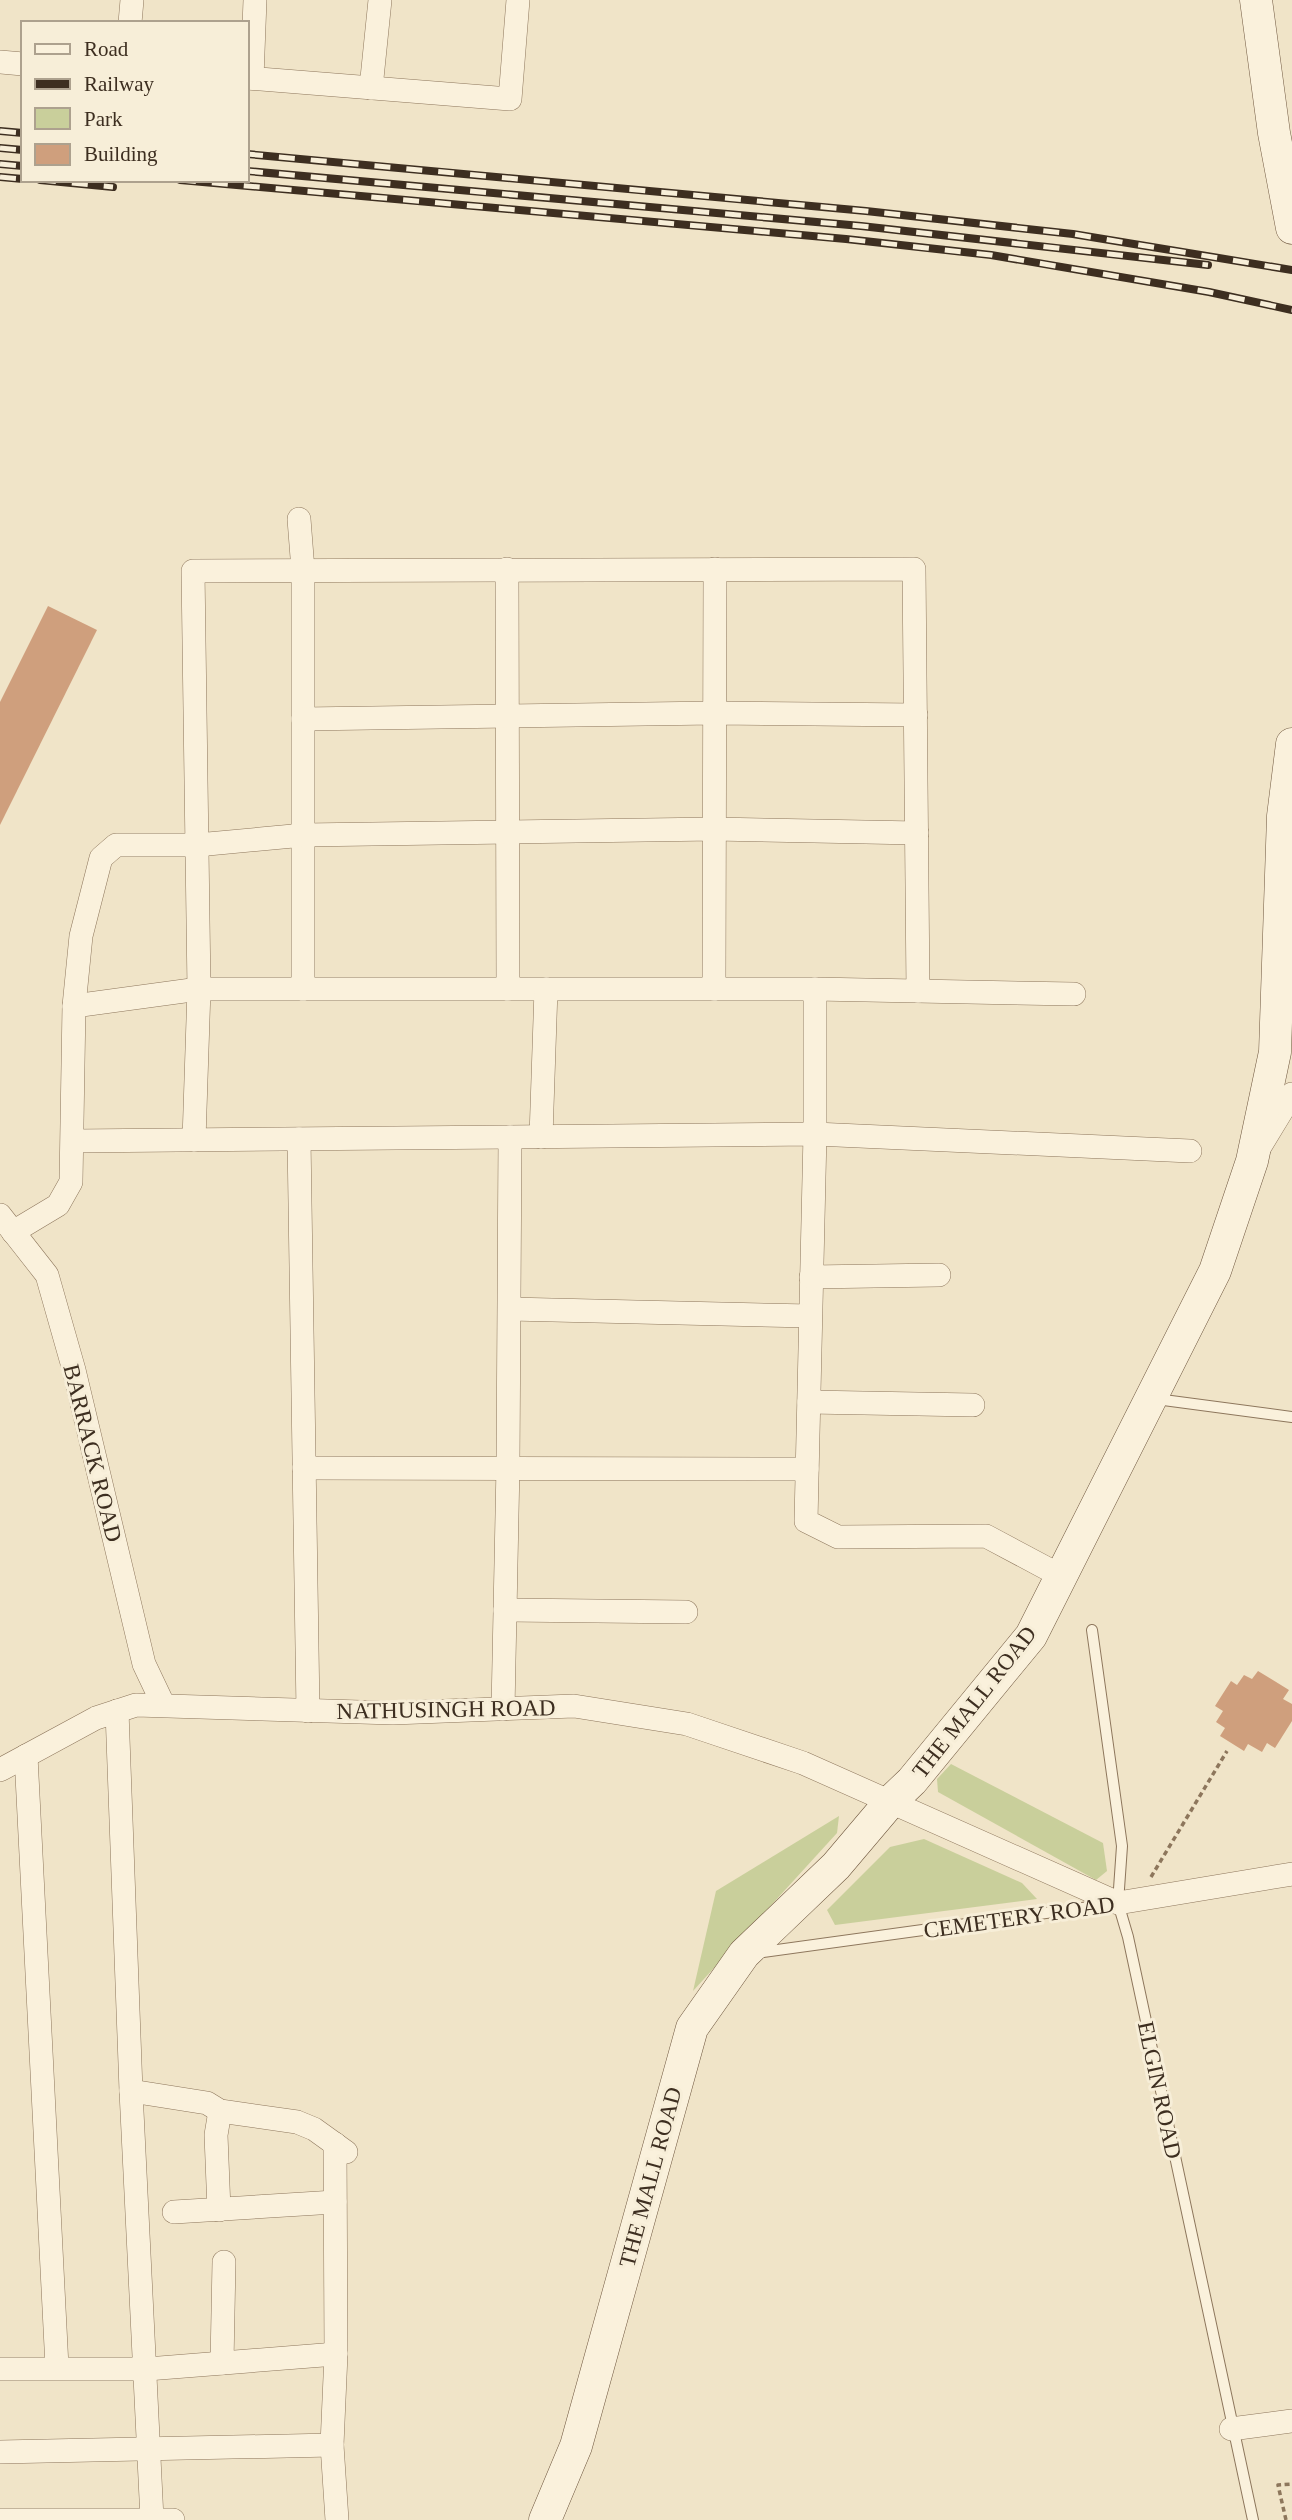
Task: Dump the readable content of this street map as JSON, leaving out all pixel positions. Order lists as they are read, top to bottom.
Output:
{
  "streets": {
    "street": [
      "BARRACK ROAD",
      "THE MALL ROAD",
      "NATHUSINGH ROAD",
      "CEMETERY ROAD"
    ],
    "lane": ["ELGIN ROAD"]
  },
  "crossings": [
    ["BARRACK ROAD", "NATHUSINGH ROAD"],
    ["THE MALL ROAD", "NATHUSINGH ROAD"],
    ["THE MALL ROAD", "CEMETERY ROAD"],
    ["CEMETERY ROAD", "ELGIN ROAD"]
  ],
  "legend": [
    "Road",
    "Railway",
    "Park",
    "Building"
  ]
}
